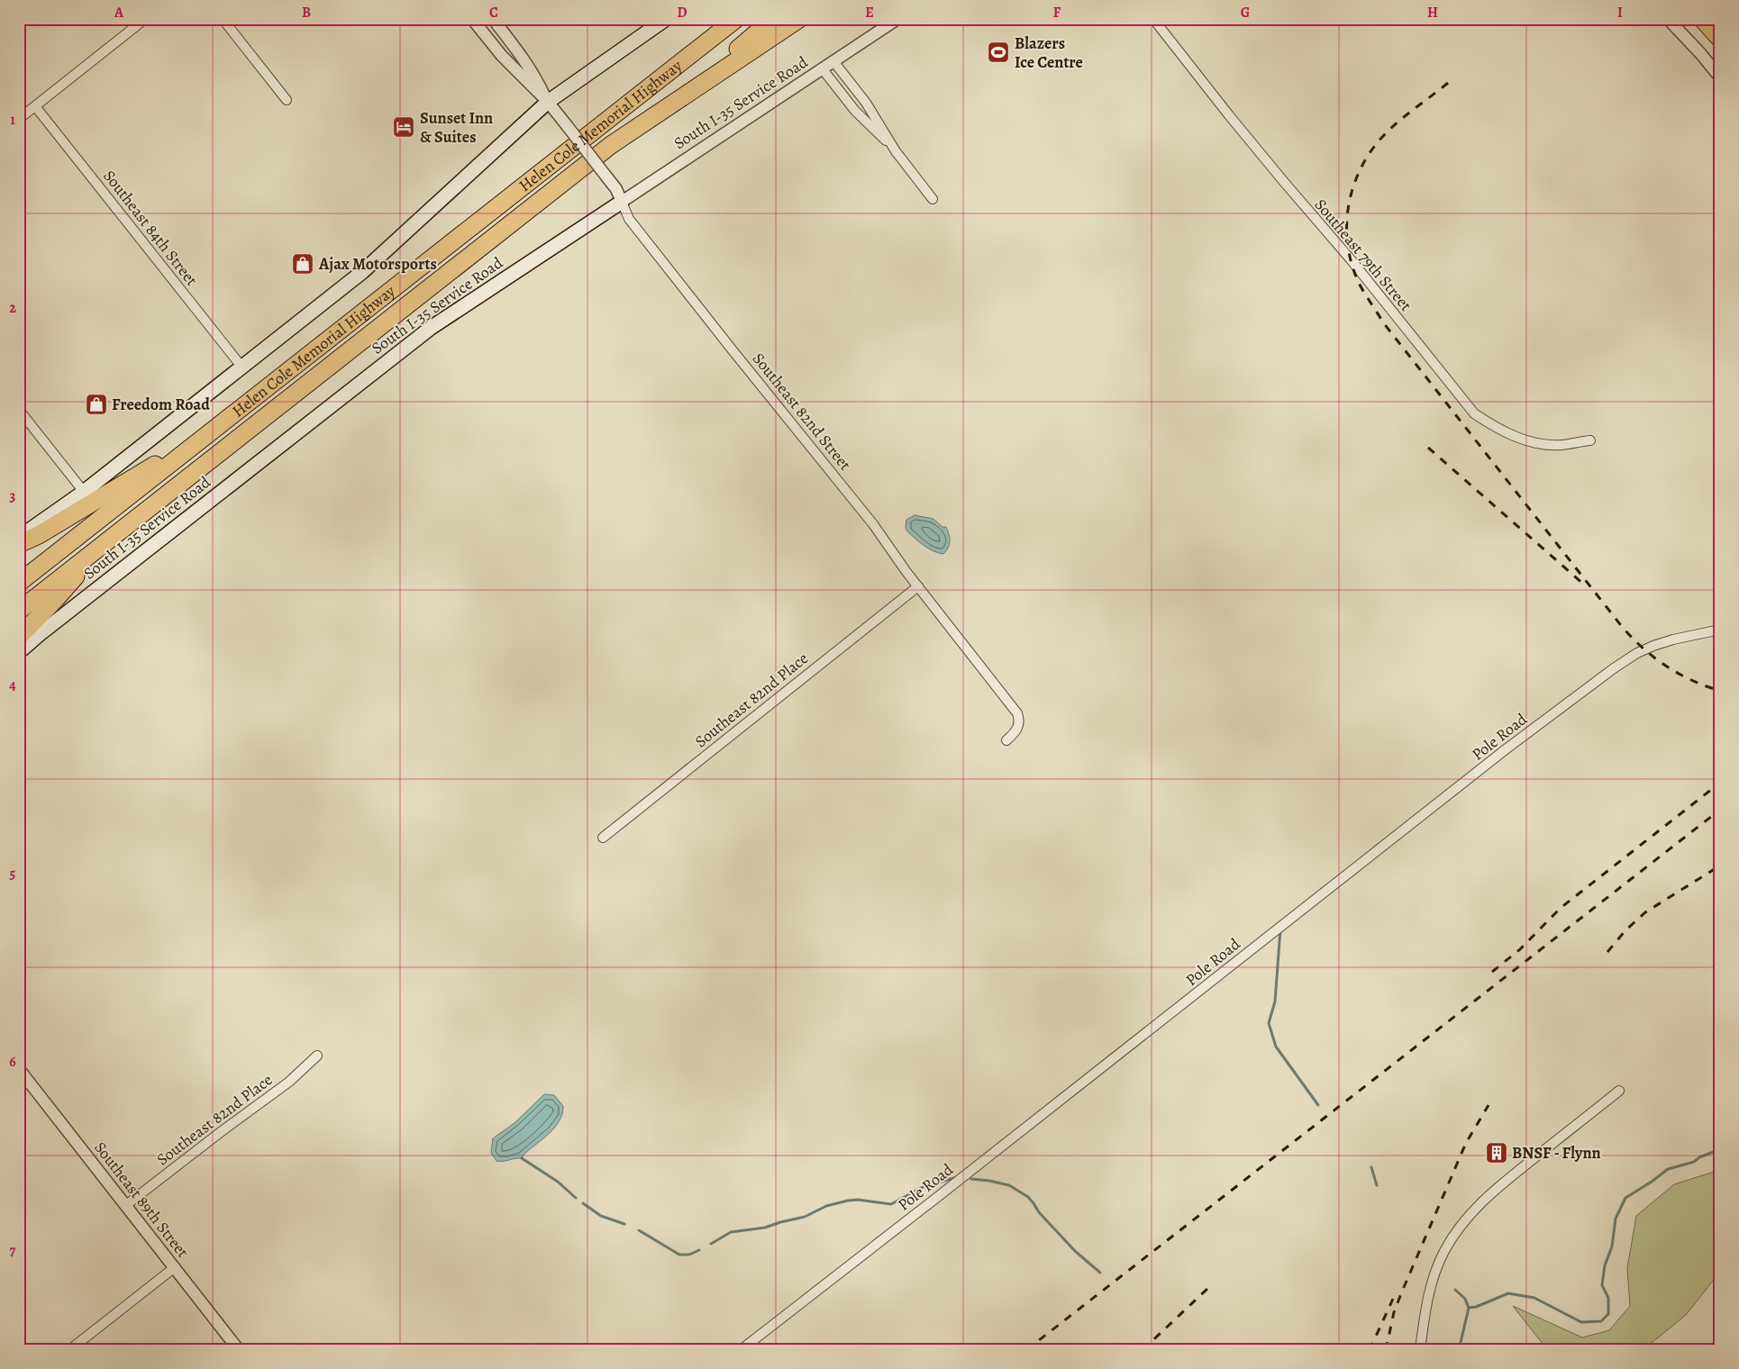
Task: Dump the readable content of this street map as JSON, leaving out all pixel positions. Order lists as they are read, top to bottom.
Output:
{
  "streets": {
    "highway": ["Helen Cole Memorial Highway"],
    "main road": ["South I-35 Service Road"],
    "street": [
      "Southeast 84th Street",
      "Southeast 79th Street",
      "Southeast 82nd Street",
      "Southeast 82nd Place",
      "Pole Road",
      "Southeast 89th Street"
    ]
  },
  "crossings": [
    ["South I-35 Service Road", "Southeast 82nd Street"],
    ["Southeast 82nd Street", "Southeast 82nd Place"],
    ["Southeast 82nd Place", "Southeast 89th Street"]
  ],
  "places": {
    "sports": ["Blazers Ice Centre"],
    "hotel": ["Sunset Inn & Suites"],
    "shop": ["Ajax Motorsports", "Freedom Road"],
    "building": ["BNSF - Flynn"]
  },
  "grid": {
    "columns": [
      "A",
      "B",
      "C",
      "D",
      "E",
      "F",
      "G",
      "H",
      "I"
    ],
    "rows": [
      "1",
      "2",
      "3",
      "4",
      "5",
      "6",
      "7"
    ]
  }
}
